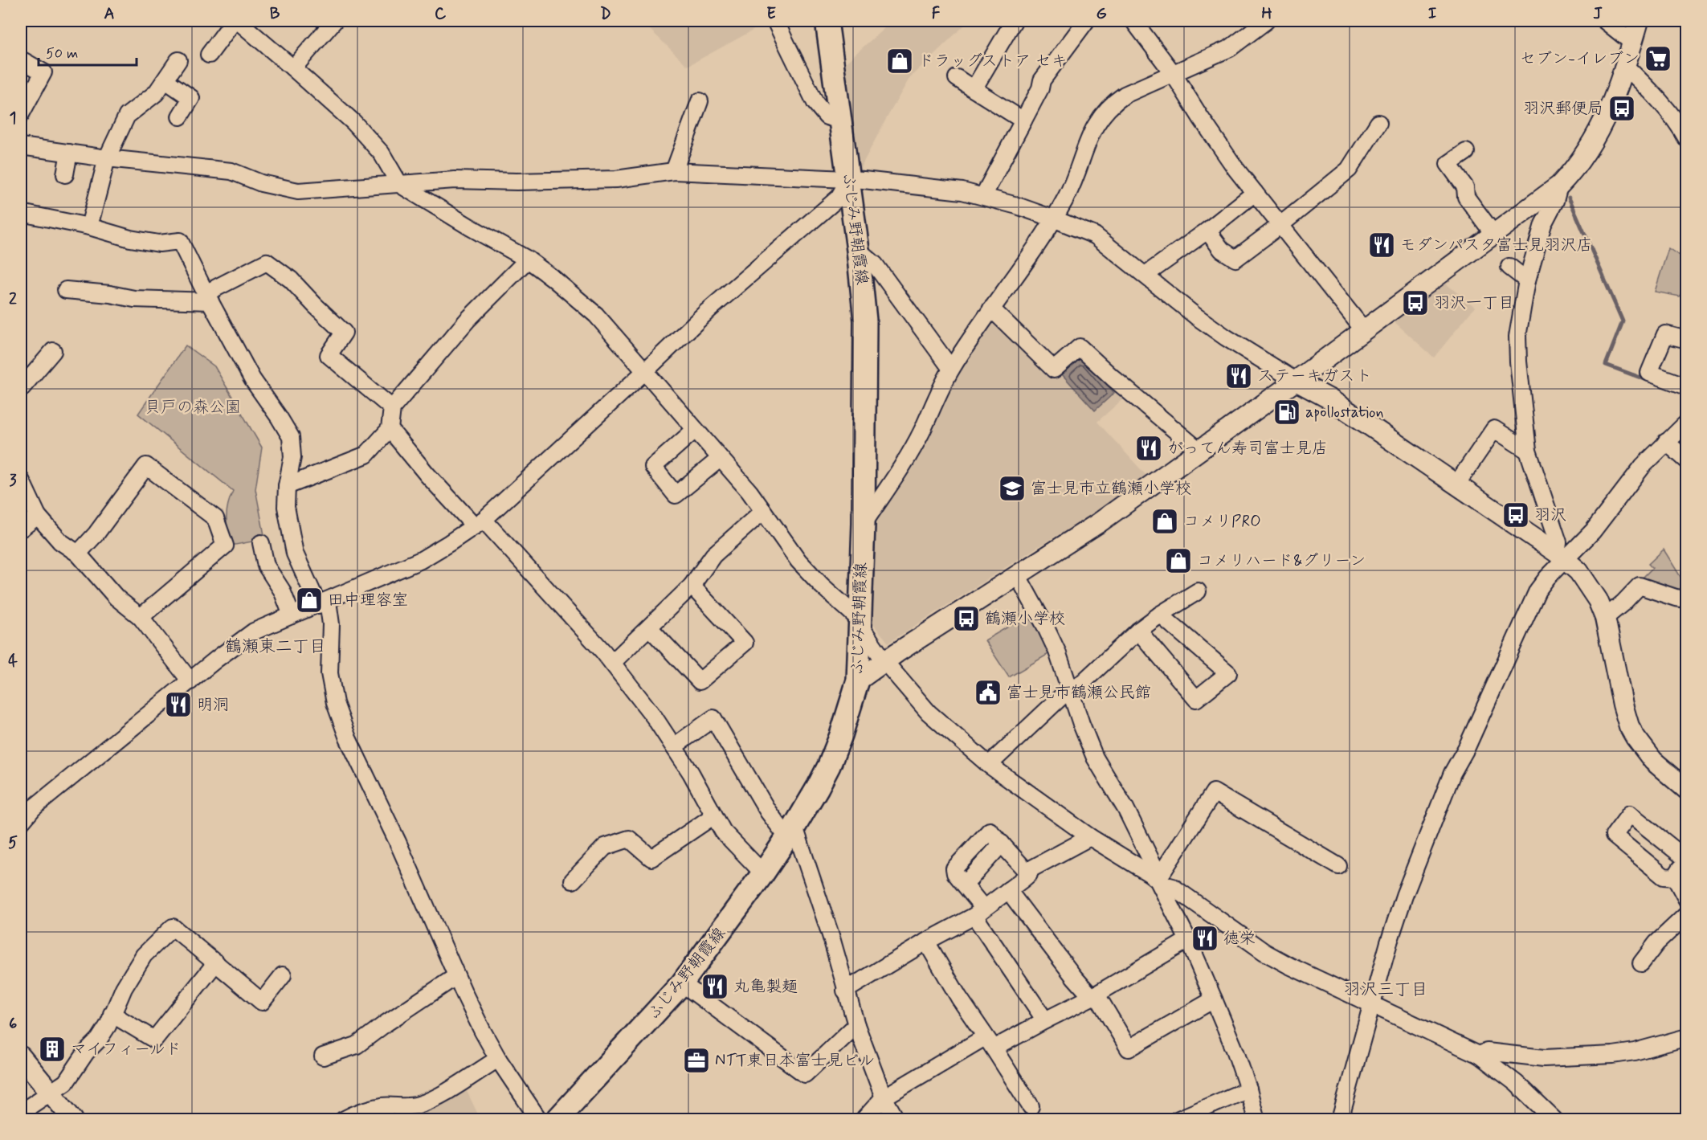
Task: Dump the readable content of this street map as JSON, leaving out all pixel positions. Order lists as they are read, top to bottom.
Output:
{
  "streets": {
    "main road": ["ふじみ野朝霞線"]
  },
  "districts": ["鶴瀬東二丁目", "羽沢三丁目"],
  "parks": ["貝戸の森公園"],
  "places": {
    "supermarket": ["セブン-イレブン"],
    "shop": [
      "ドラッグストア セキ",
      "コメリPRO",
      "コメリハード&グリーン",
      "田中理容室"
    ],
    "bus stop": [
      "羽沢郵便局",
      "羽沢一丁目",
      "羽沢",
      "鶴瀬小学校"
    ],
    "restaurant": [
      "モダンパスタ富士見羽沢店",
      "ステーキガスト",
      "がってん寿司富士見店",
      "明洞",
      "徳栄",
      "丸亀製麺"
    ],
    "fuel station": ["apollostation"],
    "school or university": ["富士見市立鶴瀬小学校"],
    "public building": ["富士見市鶴瀬公民館"],
    "building": ["マイフィールド"],
    "office": ["NTT東日本富士見ビル"]
  },
  "scale_bar": "50 m",
  "grid": {
    "columns": [
      "A",
      "B",
      "C",
      "D",
      "E",
      "F",
      "G",
      "H",
      "I",
      "J"
    ],
    "rows": [
      "1",
      "2",
      "3",
      "4",
      "5",
      "6"
    ]
  }
}
